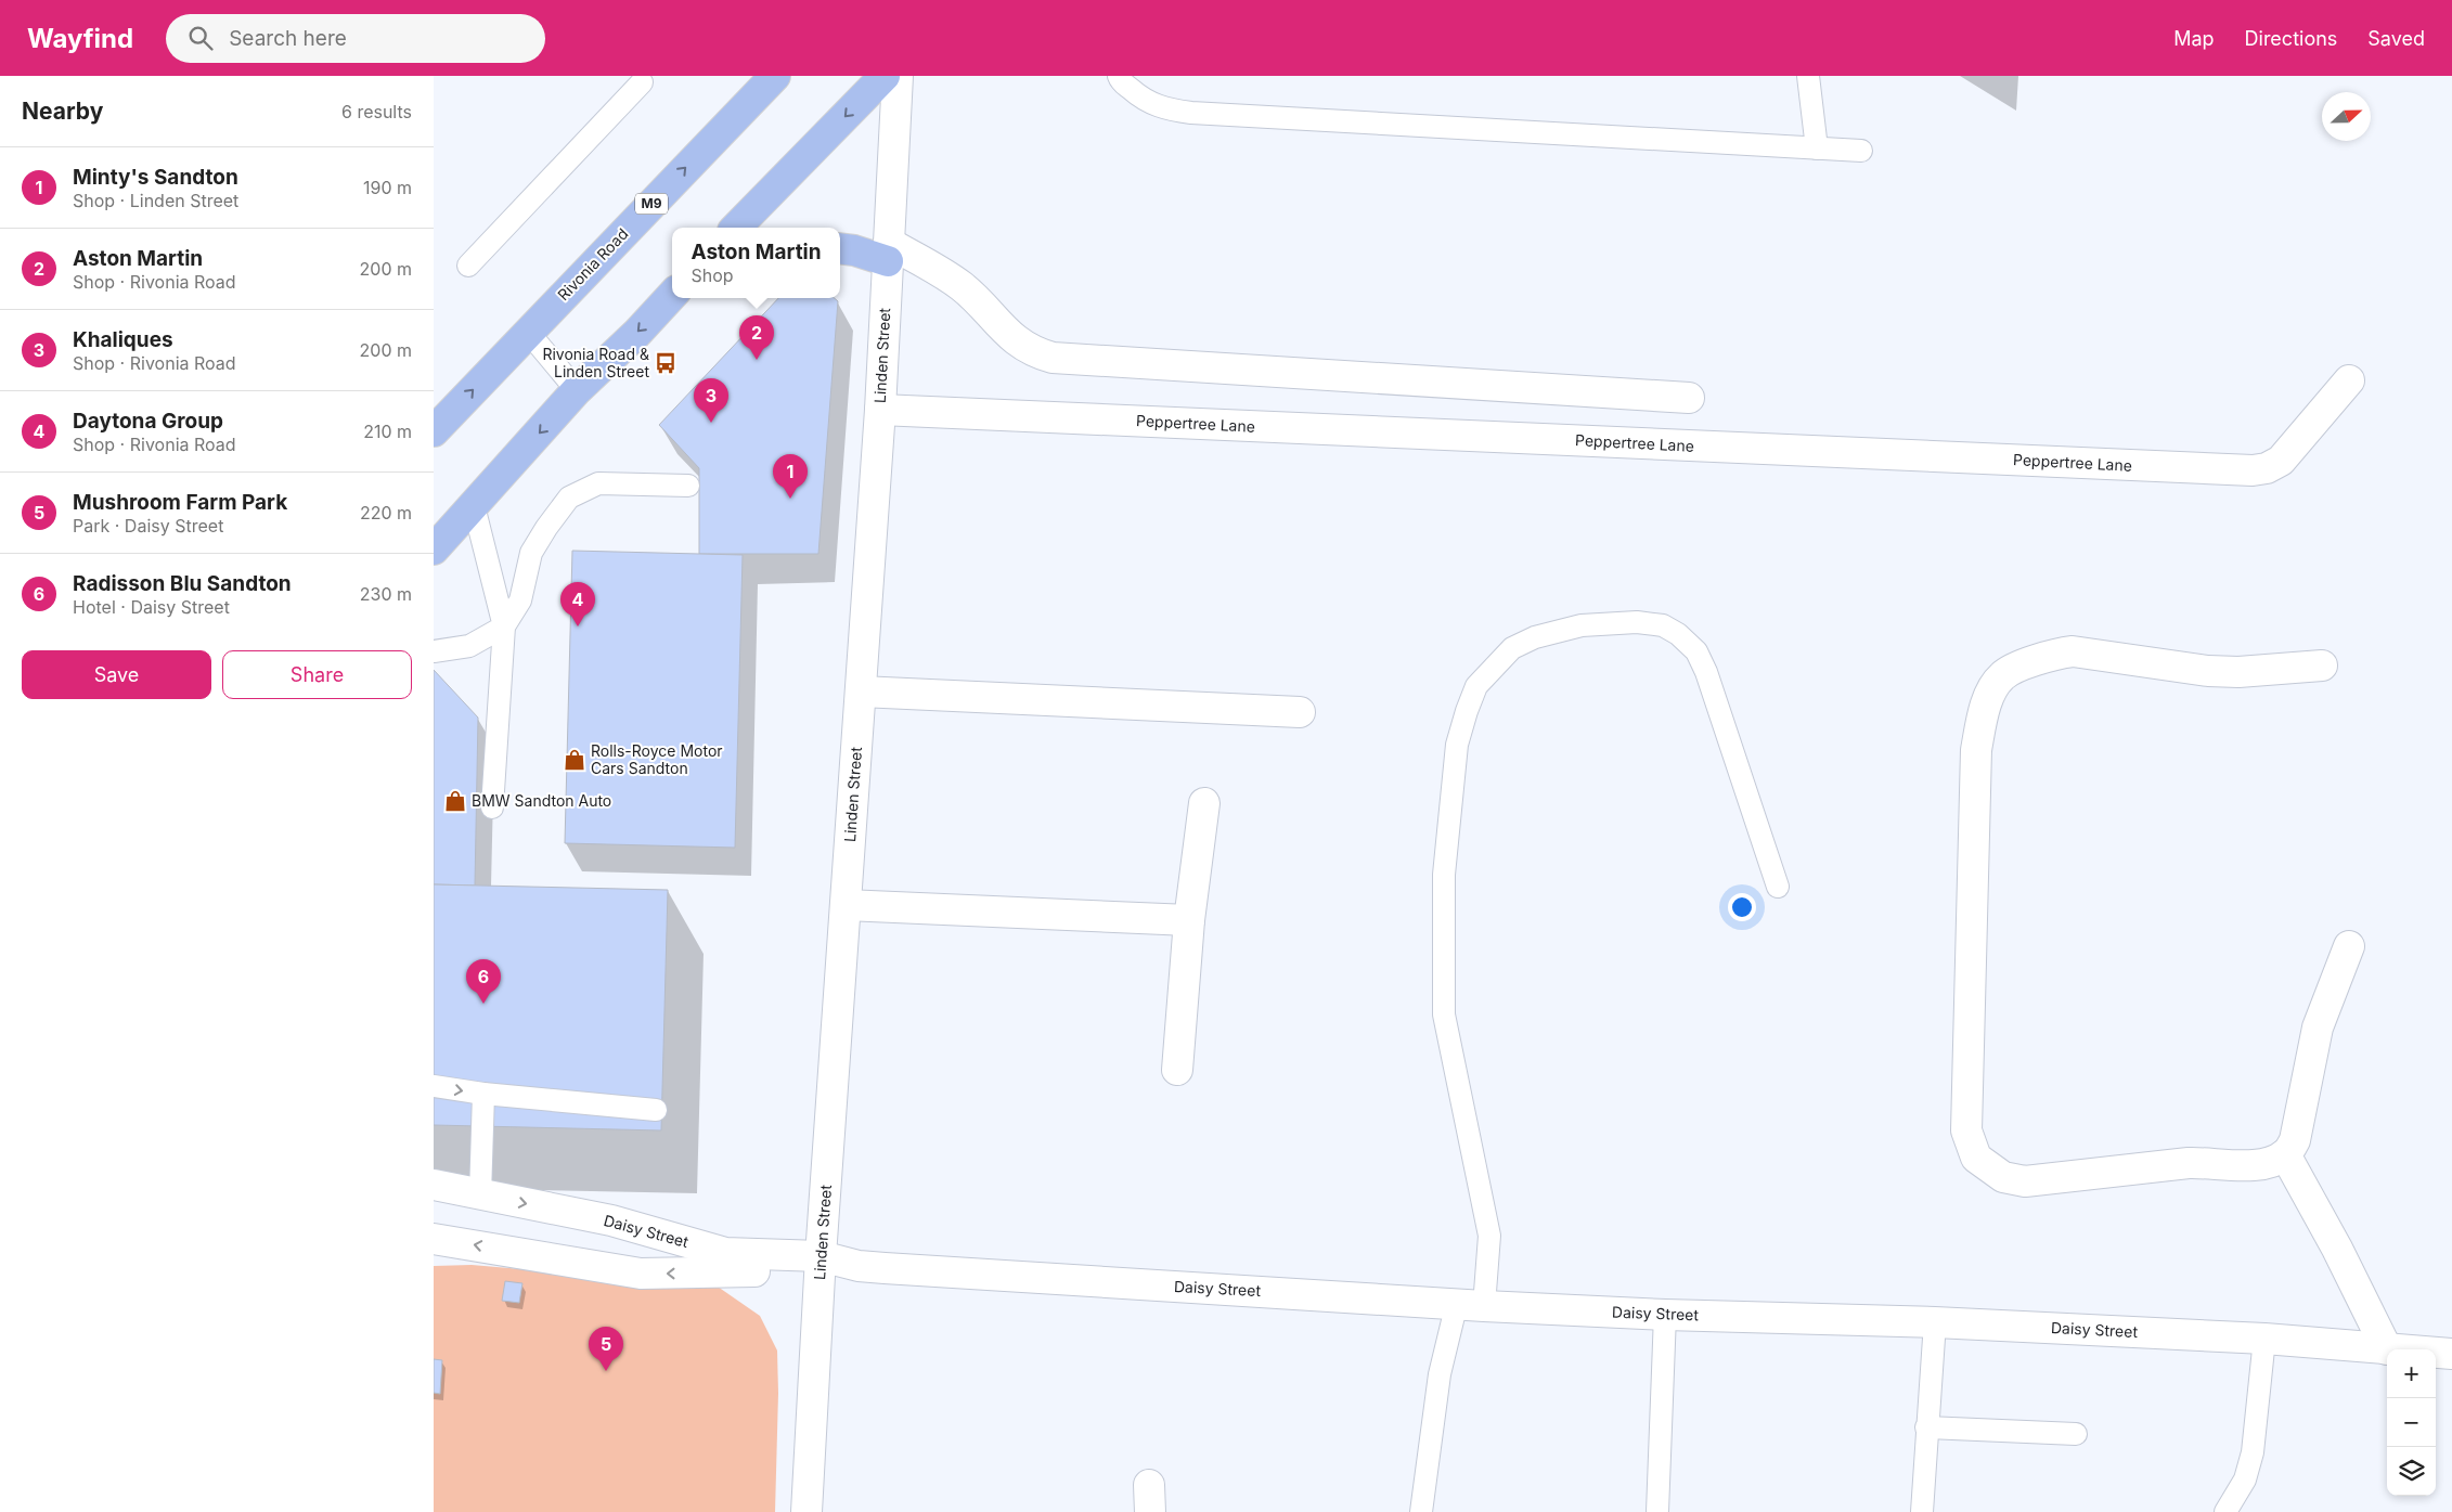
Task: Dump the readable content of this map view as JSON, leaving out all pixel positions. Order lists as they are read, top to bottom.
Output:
{
  "streets": {
    "main road": ["M9", "Rivonia Road"],
    "street": ["Linden Street", "Peppertree Lane", "Daisy Street"]
  },
  "crossings": [
    ["Linden Street", "Peppertree Lane"],
    ["Linden Street", "Daisy Street"]
  ],
  "places": {
    "bus stop": ["Rivonia Road & Linden Street"],
    "shop": ["Rolls-Royce Motor Cars Sandton", "BMW Sandton Auto"]
  },
  "north": "right",
  "page": {
    "header": "Wayfind",
    "search": "Search here",
    "nav": ["Map", "Directions", "Saved"],
    "heading": ["Nearby", "6 results"],
    "list": [
      {
        "mark": "1",
        "name": "Minty's Sandton",
        "note": "Shop · Linden Street",
        "value": "190 m"
      },
      {
        "mark": "2",
        "name": "Aston Martin",
        "note": "Shop · Rivonia Road",
        "value": "200 m"
      },
      {
        "mark": "3",
        "name": "Khaliques",
        "note": "Shop · Rivonia Road",
        "value": "200 m"
      },
      {
        "mark": "4",
        "name": "Daytona Group",
        "note": "Shop · Rivonia Road",
        "value": "210 m"
      },
      {
        "mark": "5",
        "name": "Mushroom Farm Park",
        "note": "Park · Daisy Street",
        "value": "220 m"
      },
      {
        "mark": "6",
        "name": "Radisson Blu Sandton",
        "note": "Hotel · Daisy Street",
        "value": "230 m"
      }
    ],
    "popup": ["Aston Martin", "Shop"],
    "pins": [
      "2",
      "3",
      "1",
      "4",
      "6",
      "5"
    ],
    "buttons": ["Save", "Share"],
    "map_buttons": ["+", "−"]
  }
}
